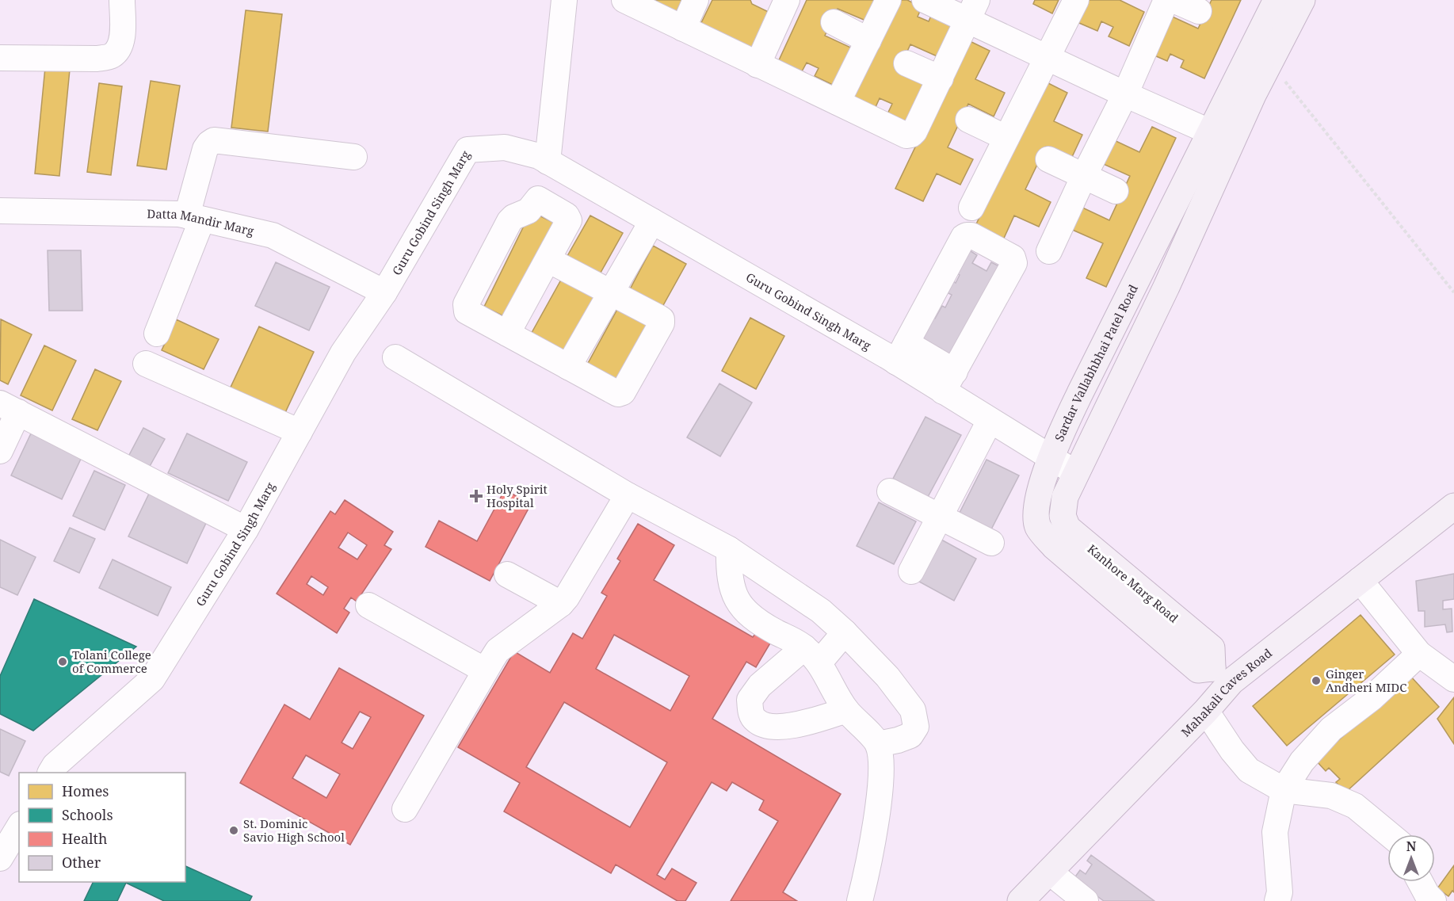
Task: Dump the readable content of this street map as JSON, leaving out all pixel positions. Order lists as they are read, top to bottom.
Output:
{
  "streets": {
    "main road": ["Sardar Vallabhbhai Patel Road", "Kanhore Marg Road", "Mahakali Caves Road"],
    "street": ["Guru Gobind Singh Marg", "Datta Mandir Marg"]
  },
  "crossings": [
    ["Guru Gobind Singh Marg", "Datta Mandir Marg"],
    ["Guru Gobind Singh Marg", "Sardar Vallabhbhai Patel Road"],
    ["Guru Gobind Singh Marg", "Kanhore Marg Road"],
    ["Sardar Vallabhbhai Patel Road", "Kanhore Marg Road"],
    ["Sardar Vallabhbhai Patel Road", "Mahakali Caves Road"],
    ["Kanhore Marg Road", "Mahakali Caves Road"]
  ],
  "places": {
    "health": ["Holy Spirit Hospital"],
    "other": ["Tolani College of Commerce", "Ginger Andheri MIDC", "St. Dominic Savio High School"]
  },
  "legend": [
    "Homes",
    "Schools",
    "Health",
    "Other"
  ],
  "north": "top"
}
